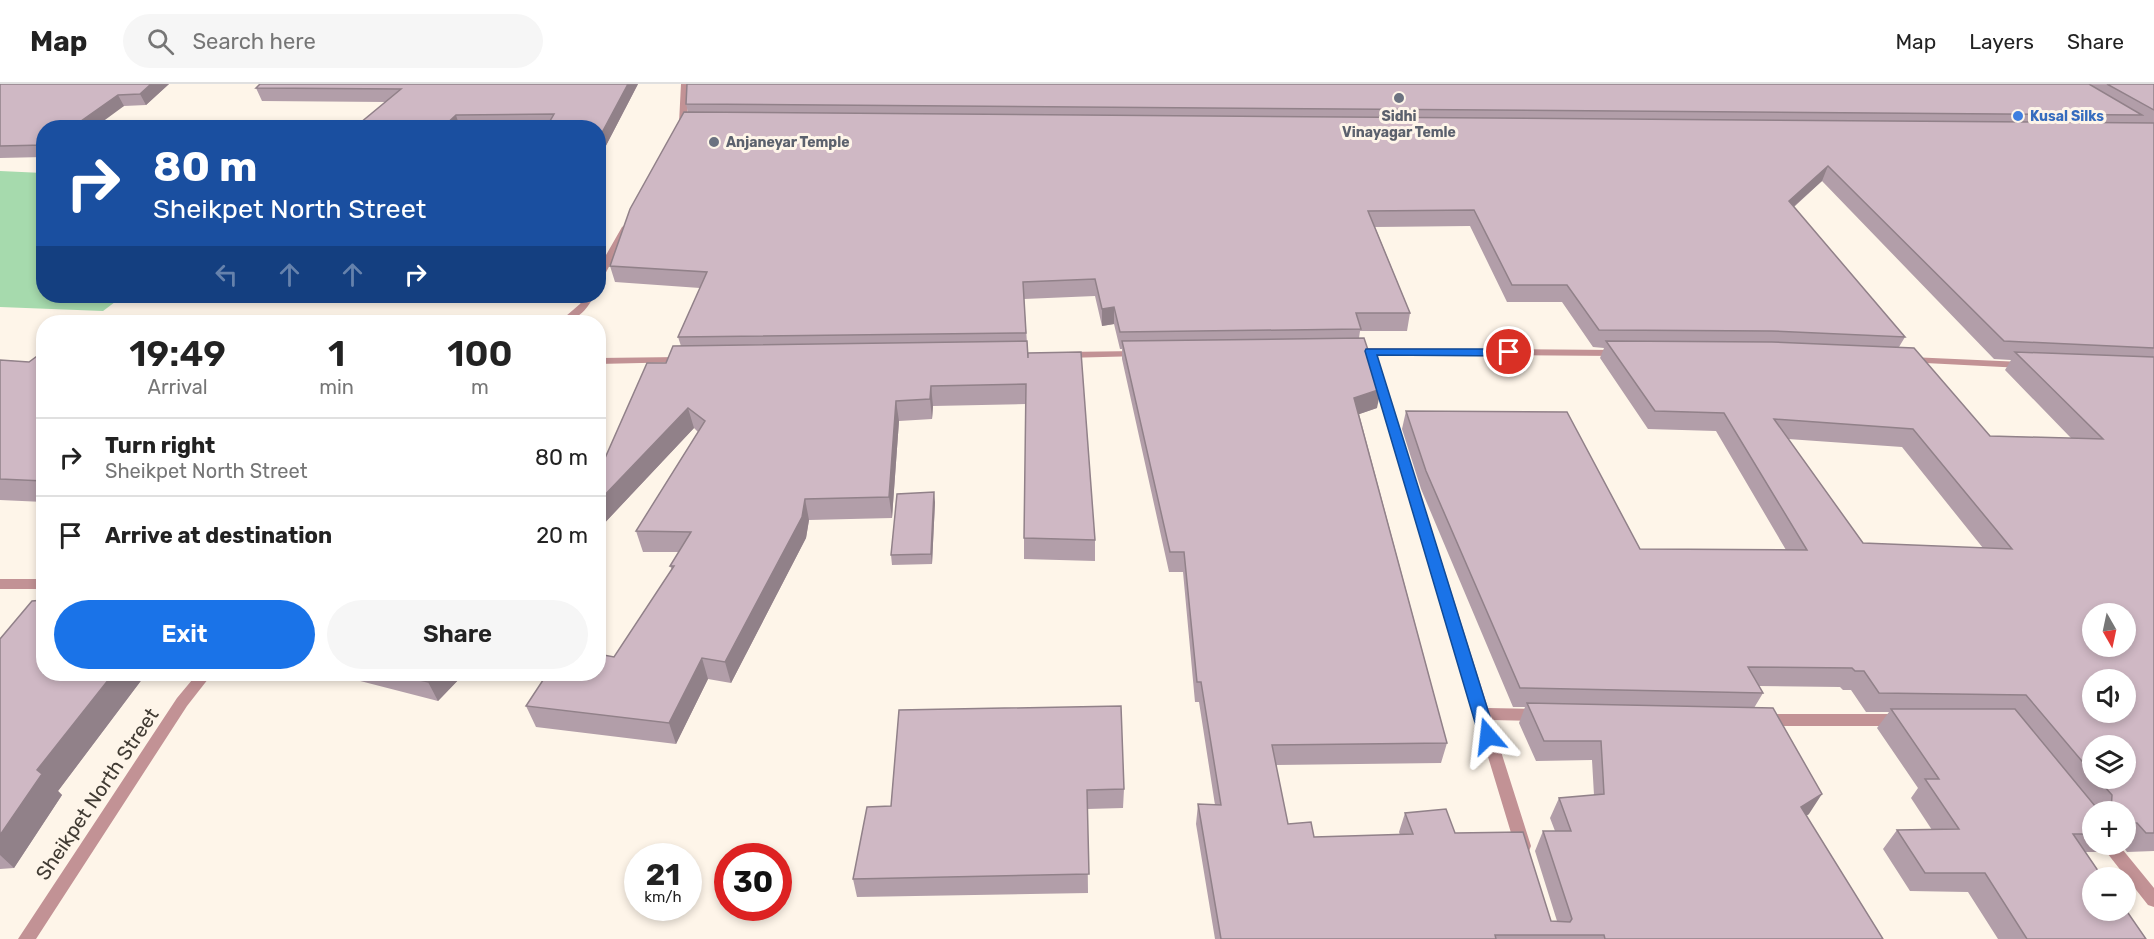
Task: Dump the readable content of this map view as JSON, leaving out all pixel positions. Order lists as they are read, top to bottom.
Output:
{
  "streets": {
    "street": ["Sheikpet North Street"]
  },
  "places": ["Sidhi Vinayagar Temle", "Kusal Silks", "Anjaneyar Temple"],
  "north": "bottom",
  "page": {
    "header": "Map",
    "search": "Search here",
    "nav": ["Map", "Layers", "Share"],
    "turn": ["80 m", "Sheikpet North Street"],
    "eta": [
      "19:49",
      "Arrival",
      "1",
      "min",
      "100",
      "m"
    ],
    "list": [
      {
        "name": "Turn right",
        "note": "Sheikpet North Street",
        "value": "80 m"
      },
      {
        "name": "Arrive at destination",
        "value": "20 m"
      }
    ],
    "buttons": ["Exit", "Share"],
    "map_buttons": ["+", "−"],
    "speed": "21 km/h",
    "limit": "30"
  }
}
